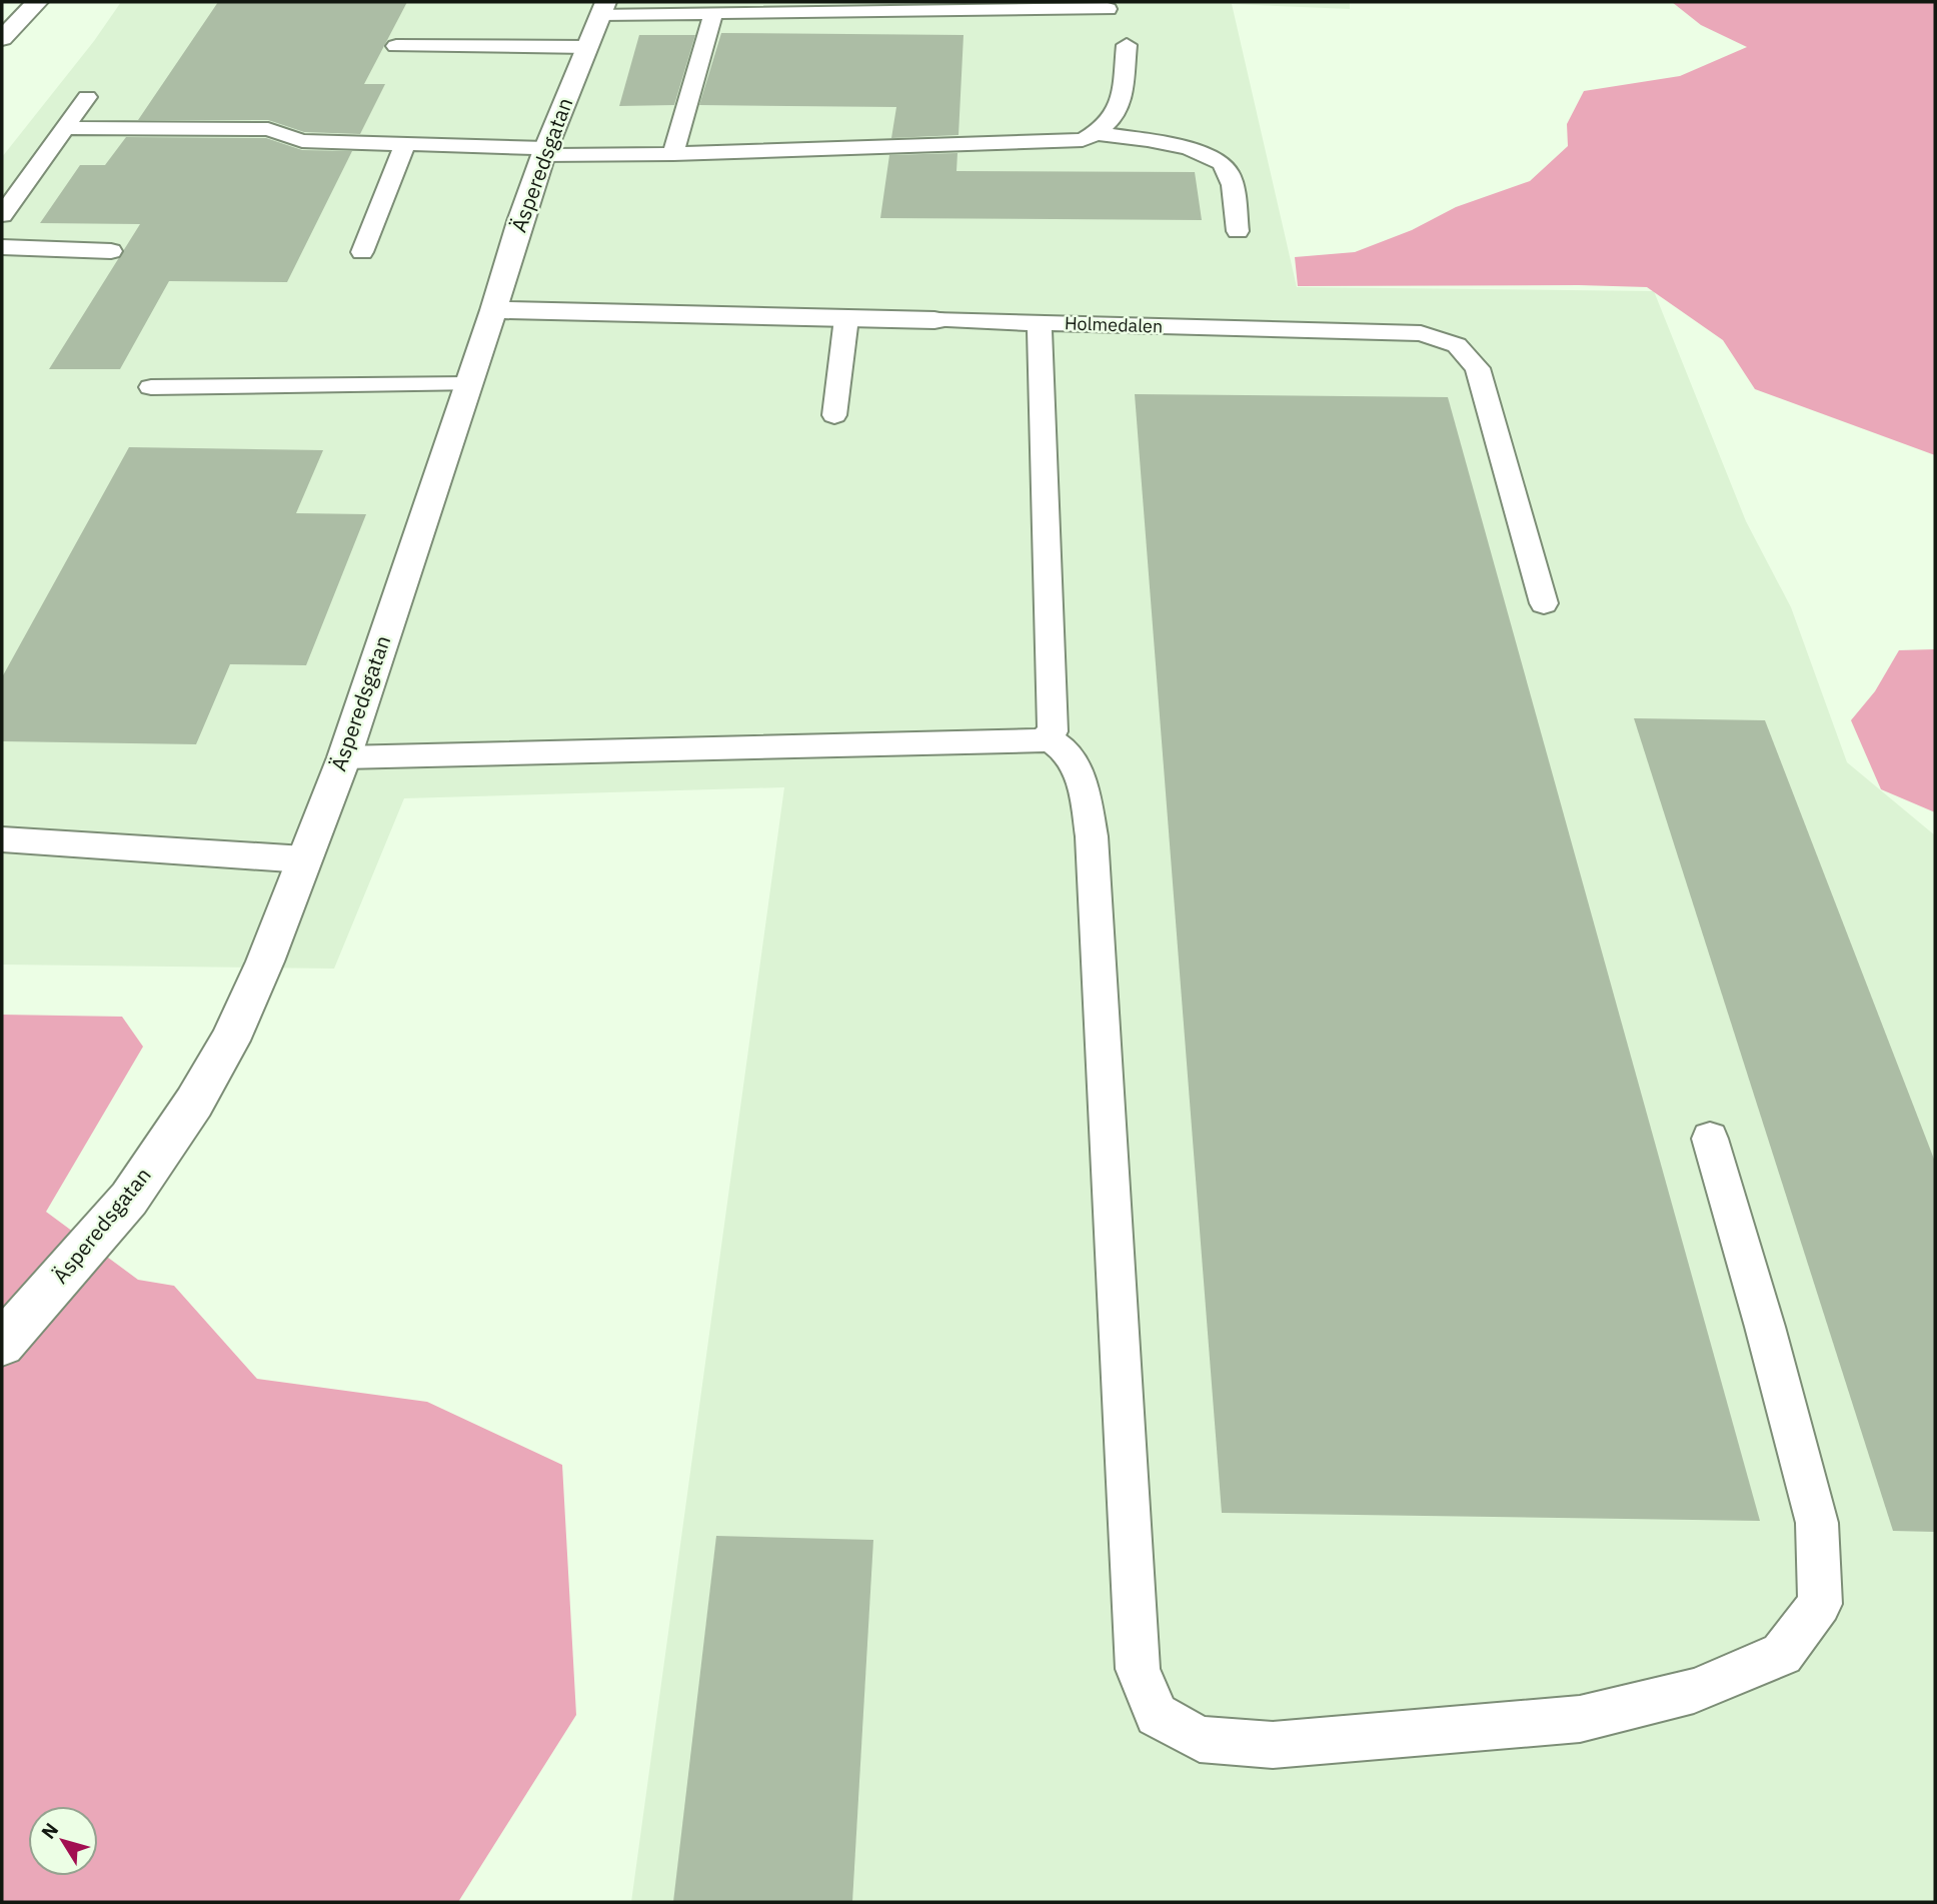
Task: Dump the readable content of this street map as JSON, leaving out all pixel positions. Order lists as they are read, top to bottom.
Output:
{
  "streets": {
    "street": ["Äsperedsgatan", "Holmedalen"]
  },
  "crossings": [
    ["Äsperedsgatan", "Holmedalen"]
  ],
  "north": "top left"
}
